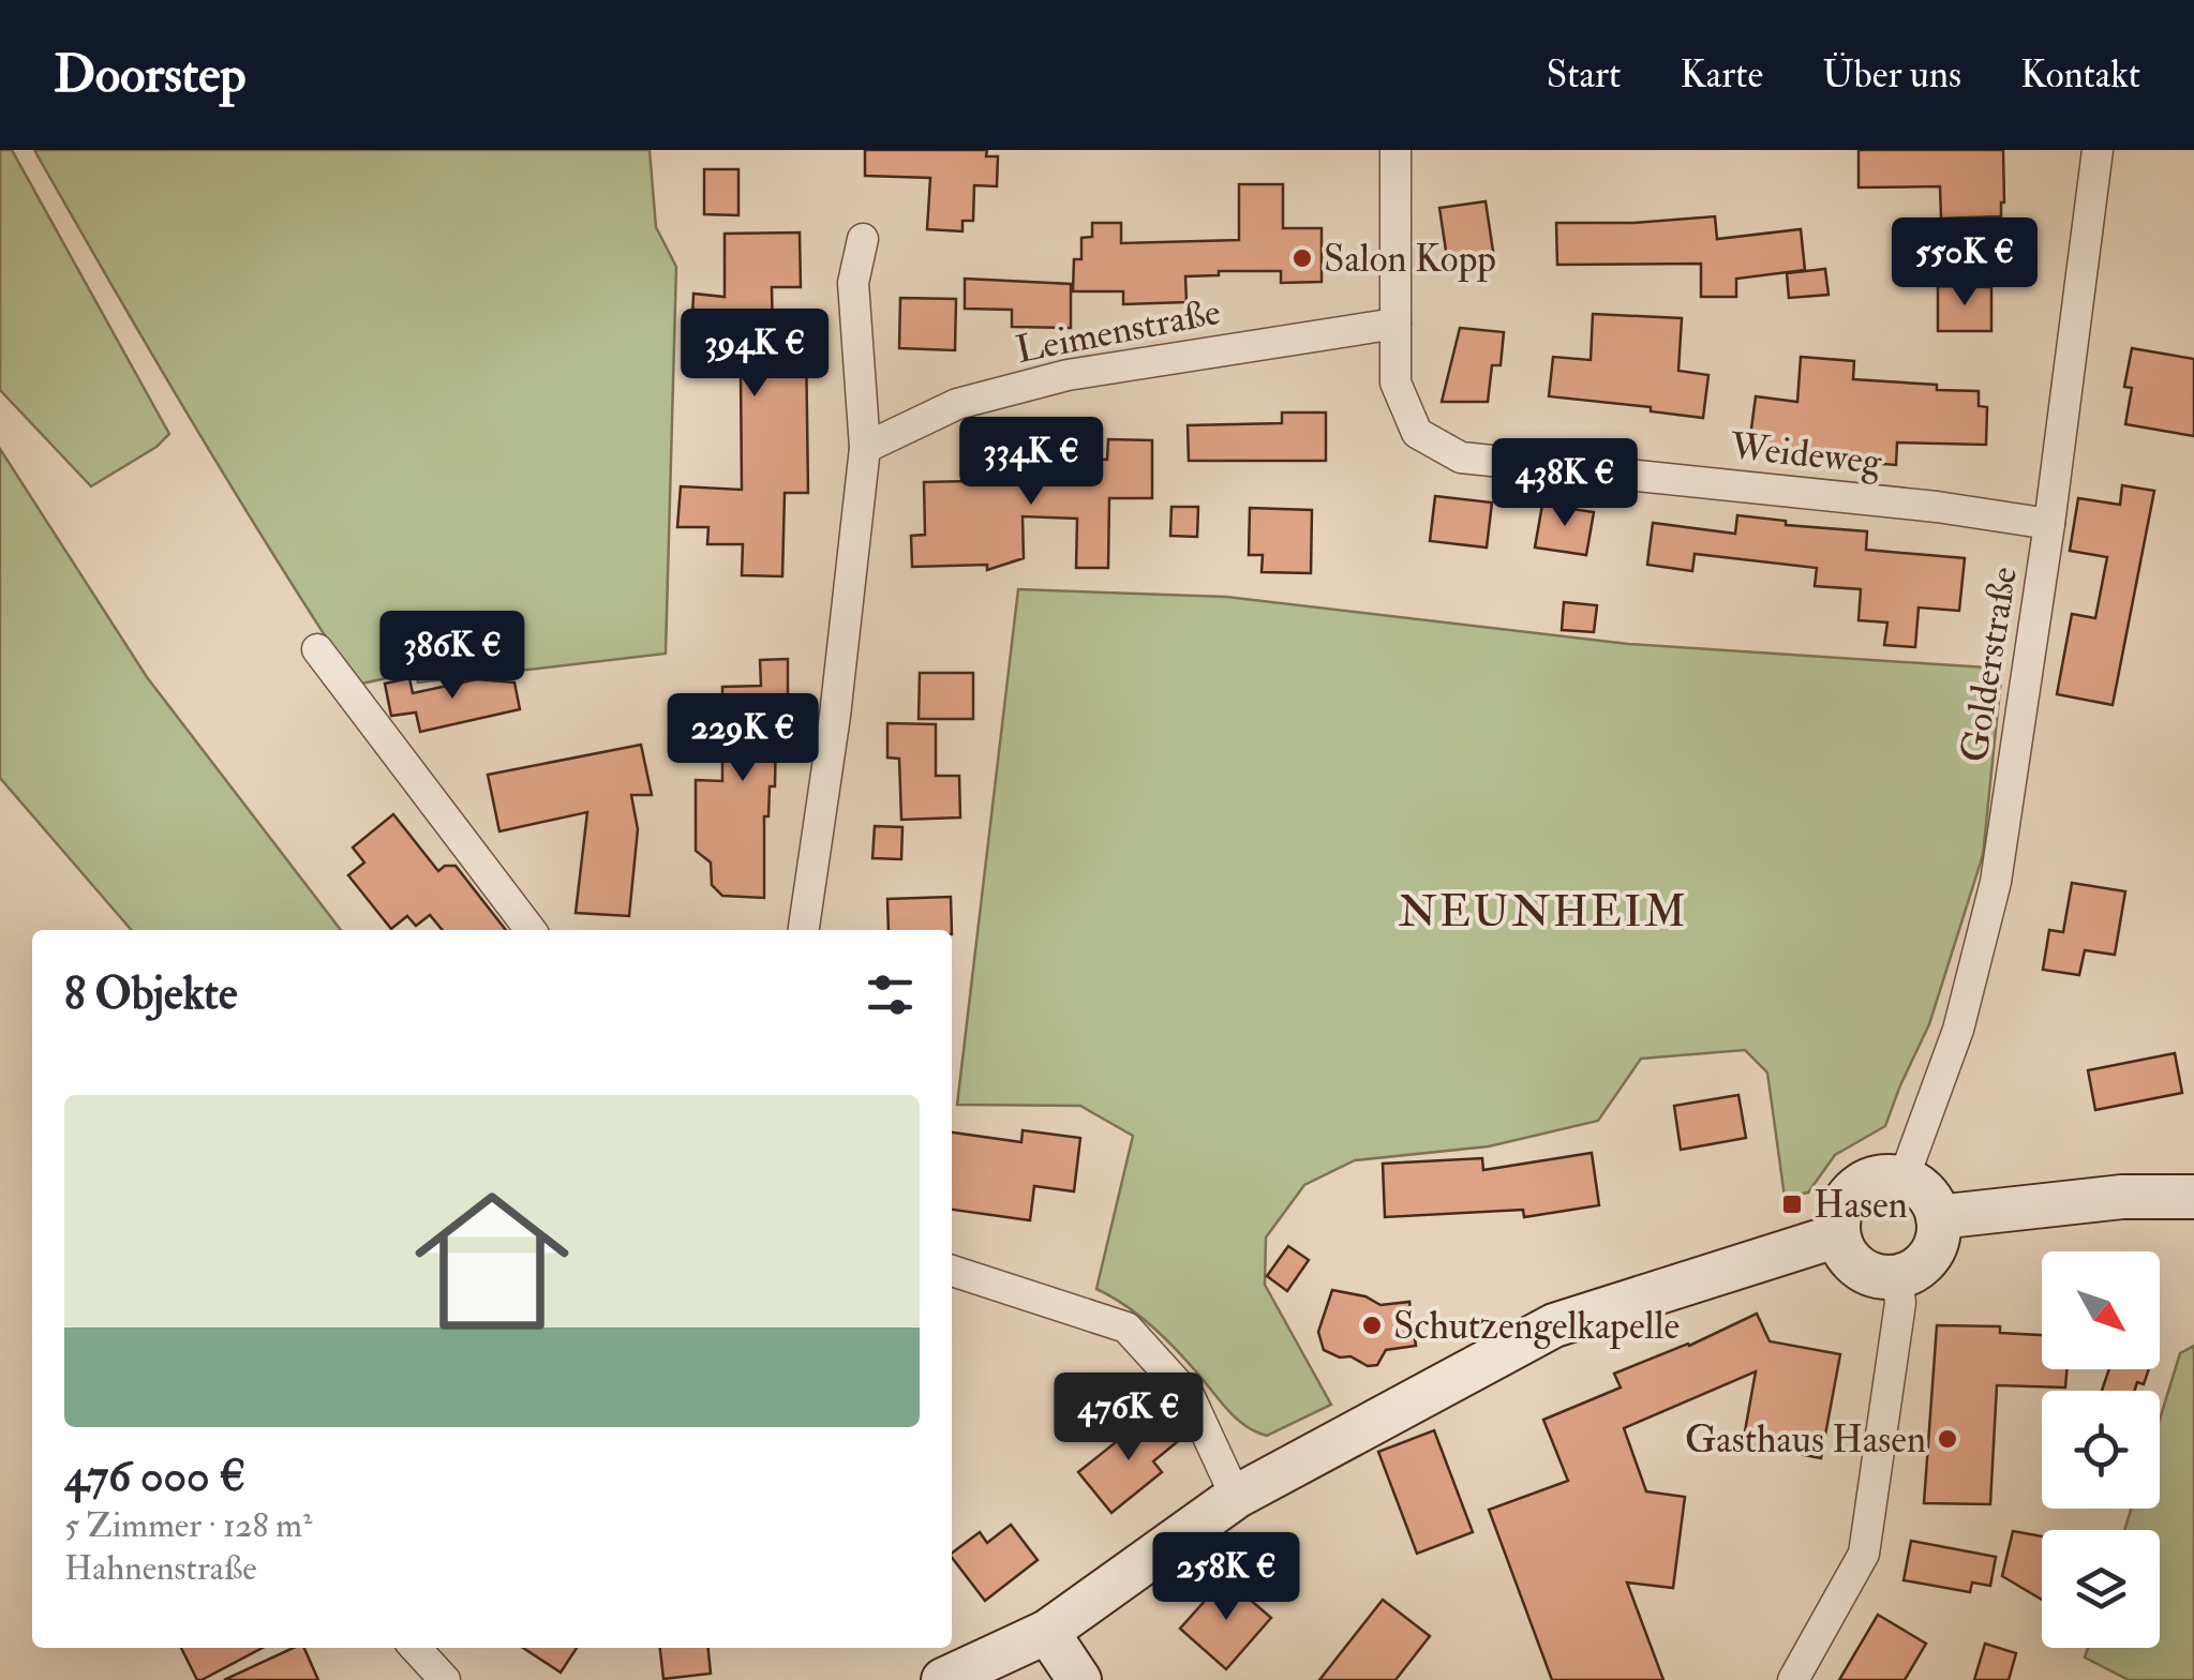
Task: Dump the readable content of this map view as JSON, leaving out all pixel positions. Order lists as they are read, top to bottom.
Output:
{
  "streets": {
    "street": ["Leimenstraße", "Weideweg", "Golderstraße"]
  },
  "crossings": [
    ["Leimenstraße", "Weideweg"],
    ["Weideweg", "Golderstraße"]
  ],
  "districts": ["NEUNHEIM"],
  "places": {
    "other": ["Salon Kopp", "Schutzengelkapelle", "Gasthaus Hasen"],
    "transit": ["Hasen"]
  },
  "north": "bottom right",
  "page": {
    "header": "Doorstep",
    "nav": [
      "Start",
      "Karte",
      "Über uns",
      "Kontakt"
    ],
    "price": [
      "550K €",
      "394K €",
      "334K €",
      "438K €",
      "386K €",
      "229K €",
      "476K €",
      "258K €"
    ],
    "heading": "8 Objekte",
    "list": [
      {
        "name": "476 000 €",
        "note": "5 Zimmer · 128 m² · Hahnenstraße"
      }
    ]
  }
}
